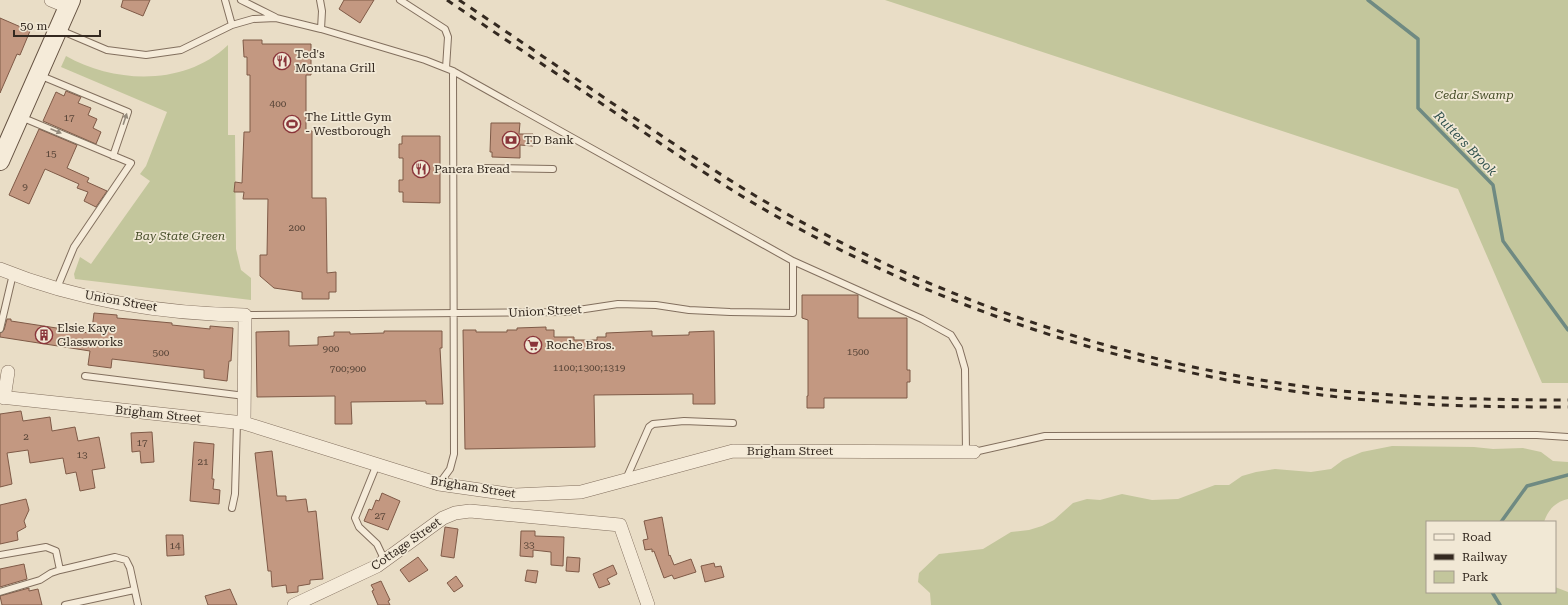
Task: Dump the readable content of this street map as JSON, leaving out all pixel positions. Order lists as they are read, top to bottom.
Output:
{
  "streets": {
    "street": ["Union Street", "Brigham Street", "Cottage Street"]
  },
  "water": ["Rutters Brook"],
  "parks": ["Cedar Swamp", "Bay State Green"],
  "places": {
    "restaurant": ["Ted's Montana Grill", "Panera Bread"],
    "sports": ["The Little Gym - Westborough"],
    "bank": ["TD Bank"],
    "building": ["Elsie Kaye Glassworks"],
    "supermarket": ["Roche Bros."]
  },
  "house_numbers": [
    "400",
    "17",
    "15",
    "9",
    "200",
    "900",
    "1500",
    "500",
    "1100;1300;1319",
    "700;900",
    "2",
    "17",
    "13",
    "21",
    "27",
    "33",
    "14"
  ],
  "legend": ["Road", "Railway", "Park"],
  "scale_bar": "50 m"
}
